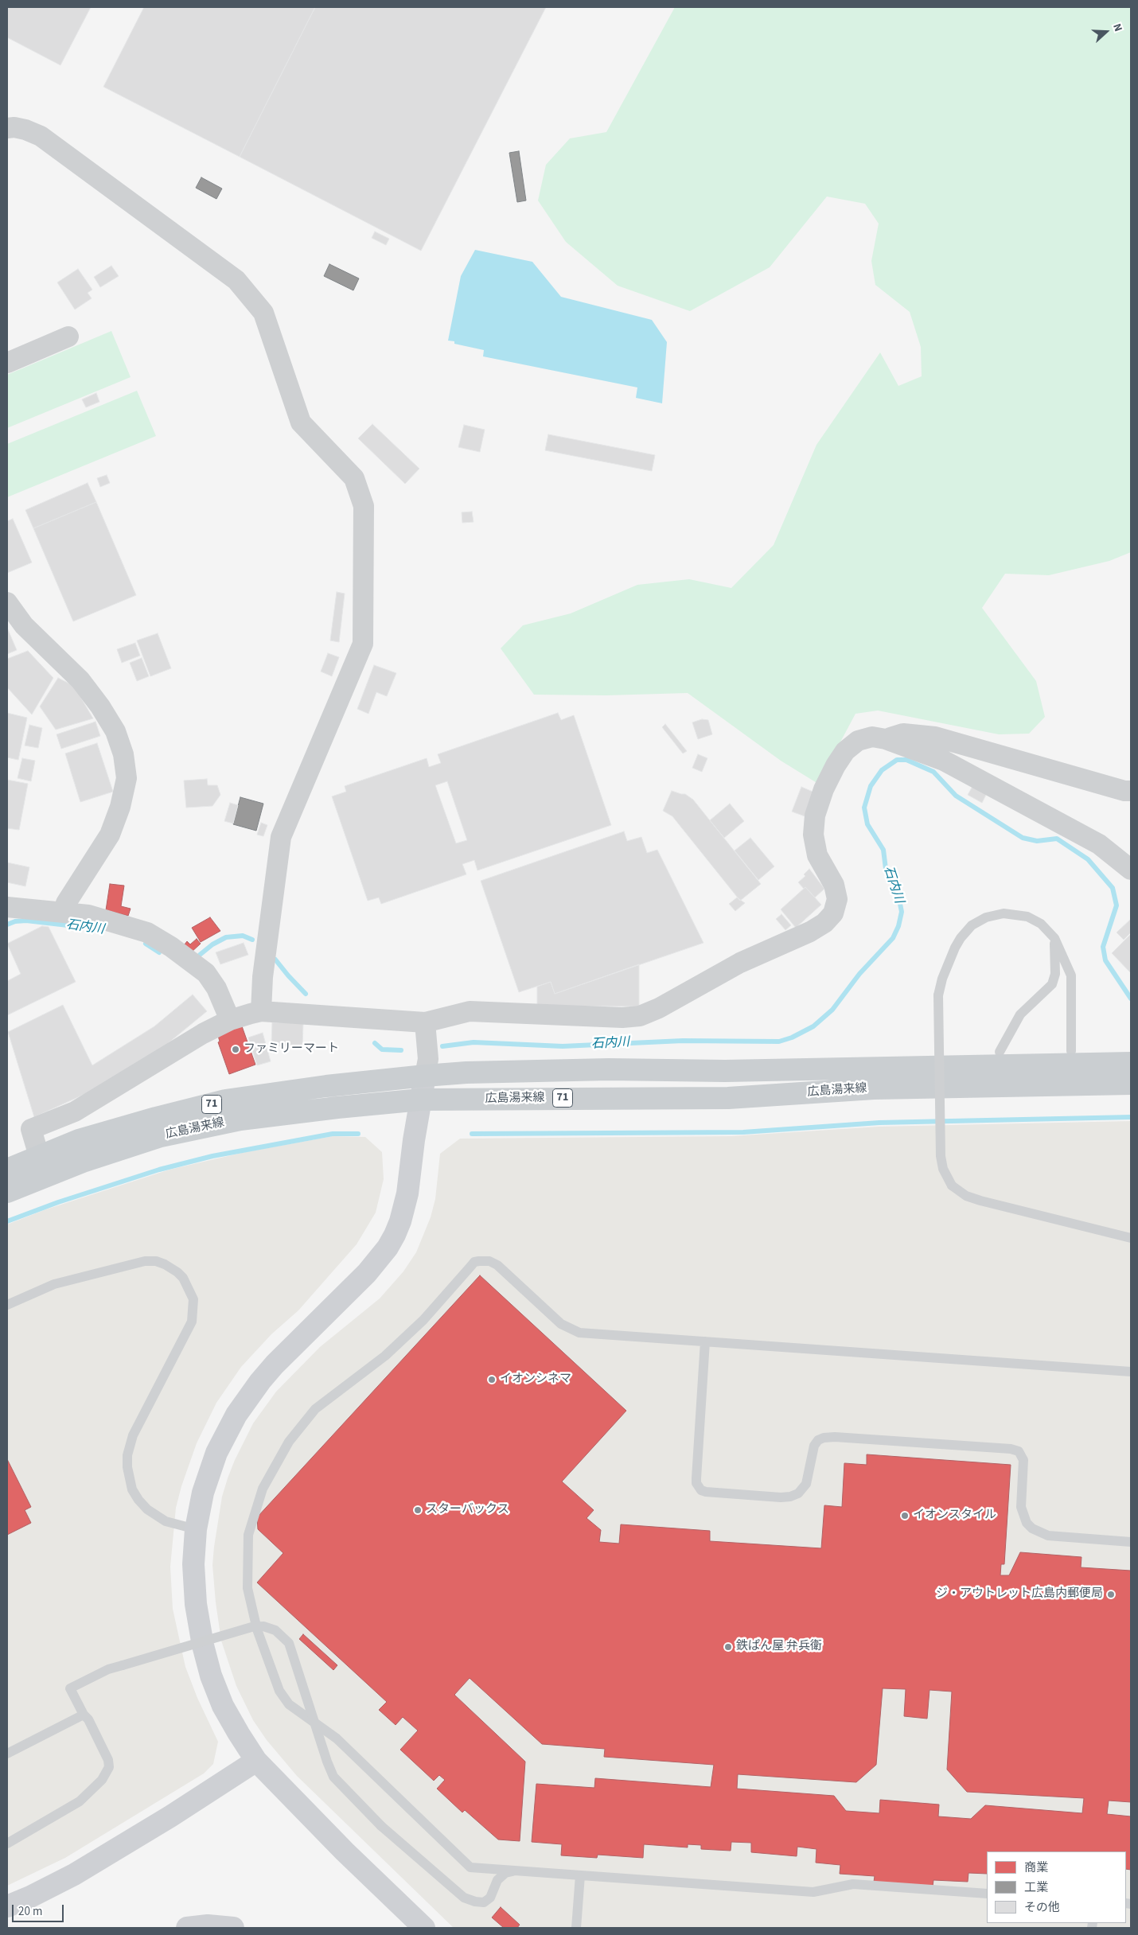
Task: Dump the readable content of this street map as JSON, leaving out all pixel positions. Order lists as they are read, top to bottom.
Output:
{
  "streets": {
    "main road": ["広島湯来線", "71"]
  },
  "water": ["石内川"],
  "places": [
    "ファミリーマート",
    "イオンシネマ",
    "スターバックス",
    "イオンスタイル",
    "ジ・アウトレット広島内郵便局",
    "鉄ぱん屋 弁兵衛"
  ],
  "legend": ["商業", "工業", "その他"],
  "scale_bar": "20 m",
  "north": "right"
}
